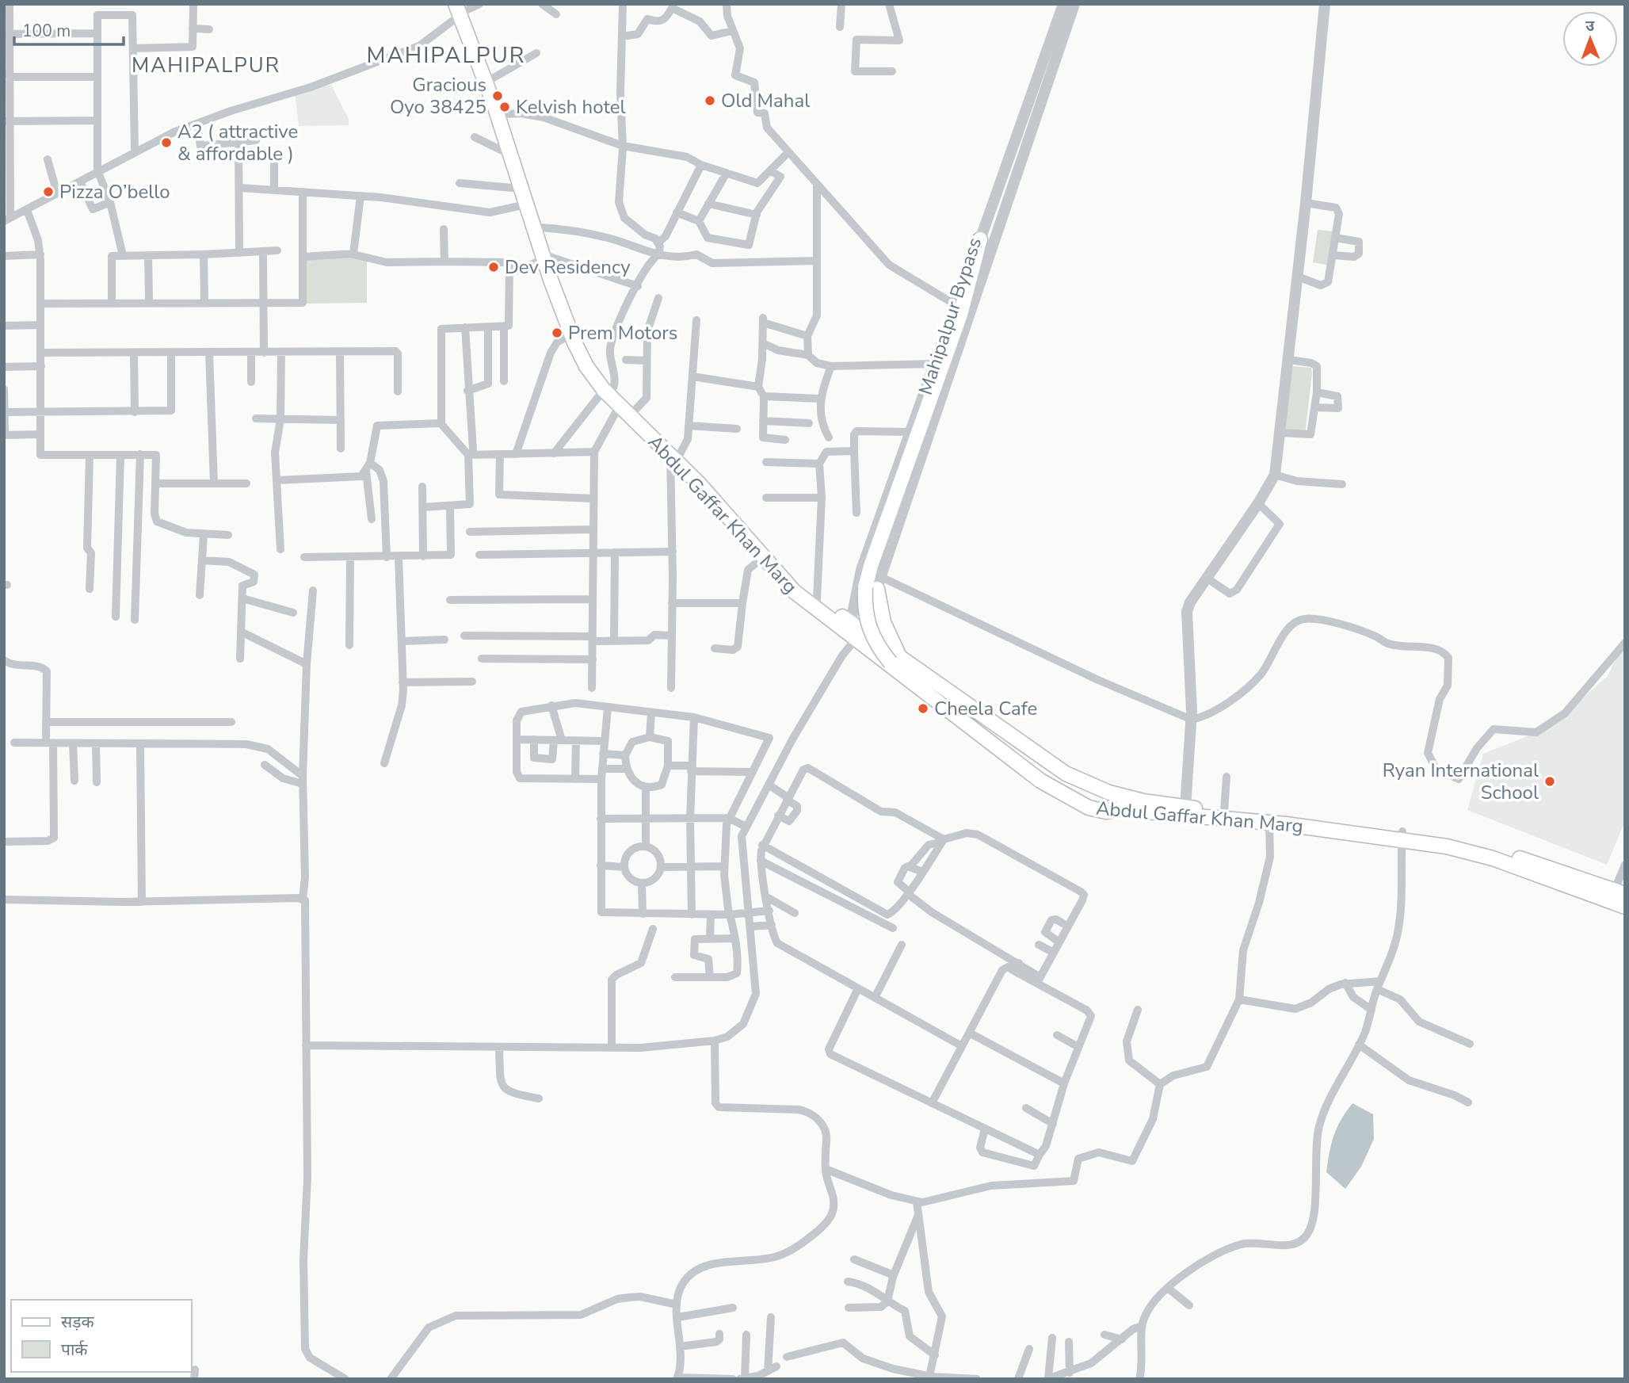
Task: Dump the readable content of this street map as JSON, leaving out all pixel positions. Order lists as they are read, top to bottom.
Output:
{
  "streets": {
    "main road": ["Abdul Gaffar Khan Marg"],
    "street": ["Mahipalpur Bypass"]
  },
  "crossings": [
    ["Mahipalpur Bypass", "Abdul Gaffar Khan Marg"]
  ],
  "districts": ["MAHIPALPUR", "MAHIPALPUR"],
  "places": [
    "Gracious Oyo 38425",
    "Old Mahal",
    "Kelvish hotel",
    "A2 ( attractive & affordable )",
    "Pizza O’bello",
    "Dev Residency",
    "Prem Motors",
    "Cheela Cafe",
    "Ryan International School"
  ],
  "legend": ["सड़क", "पार्क"],
  "scale_bar": "100 m",
  "north": "top"
}
